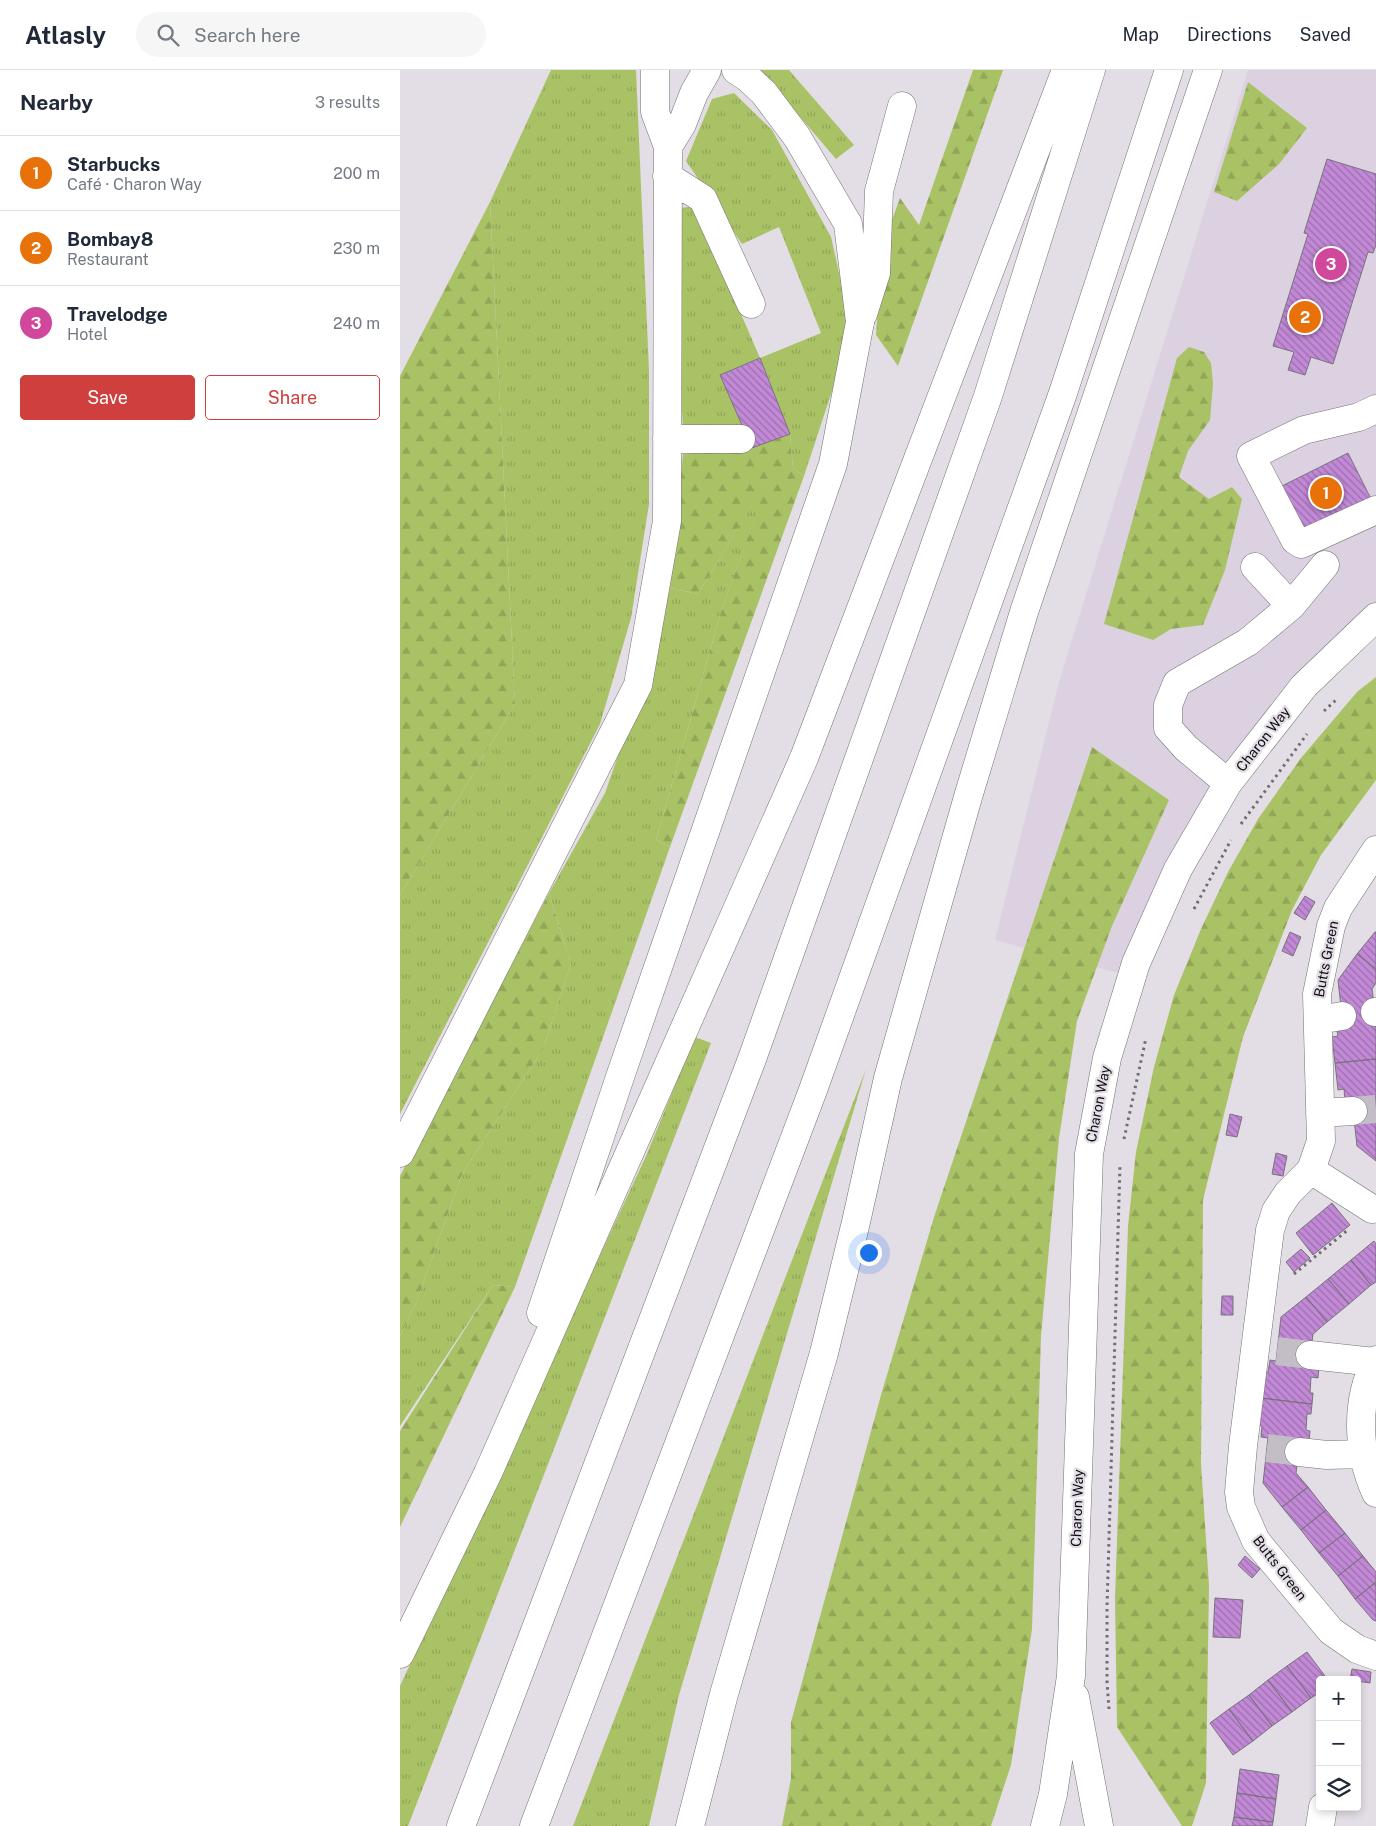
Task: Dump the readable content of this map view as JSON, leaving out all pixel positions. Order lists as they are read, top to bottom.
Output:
{
  "streets": {
    "main road": ["Charon Way", "Butts Green"]
  },
  "page": {
    "header": "Atlasly",
    "search": "Search here",
    "nav": ["Map", "Directions", "Saved"],
    "heading": ["Nearby", "3 results"],
    "list": [
      {
        "mark": "1",
        "name": "Starbucks",
        "note": "Café · Charon Way",
        "value": "200 m"
      },
      {
        "mark": "2",
        "name": "Bombay8",
        "note": "Restaurant",
        "value": "230 m"
      },
      {
        "mark": "3",
        "name": "Travelodge",
        "note": "Hotel",
        "value": "240 m"
      }
    ],
    "pins": ["3", "2", "1"],
    "buttons": ["Save", "Share"],
    "map_buttons": ["+", "−"]
  }
}
